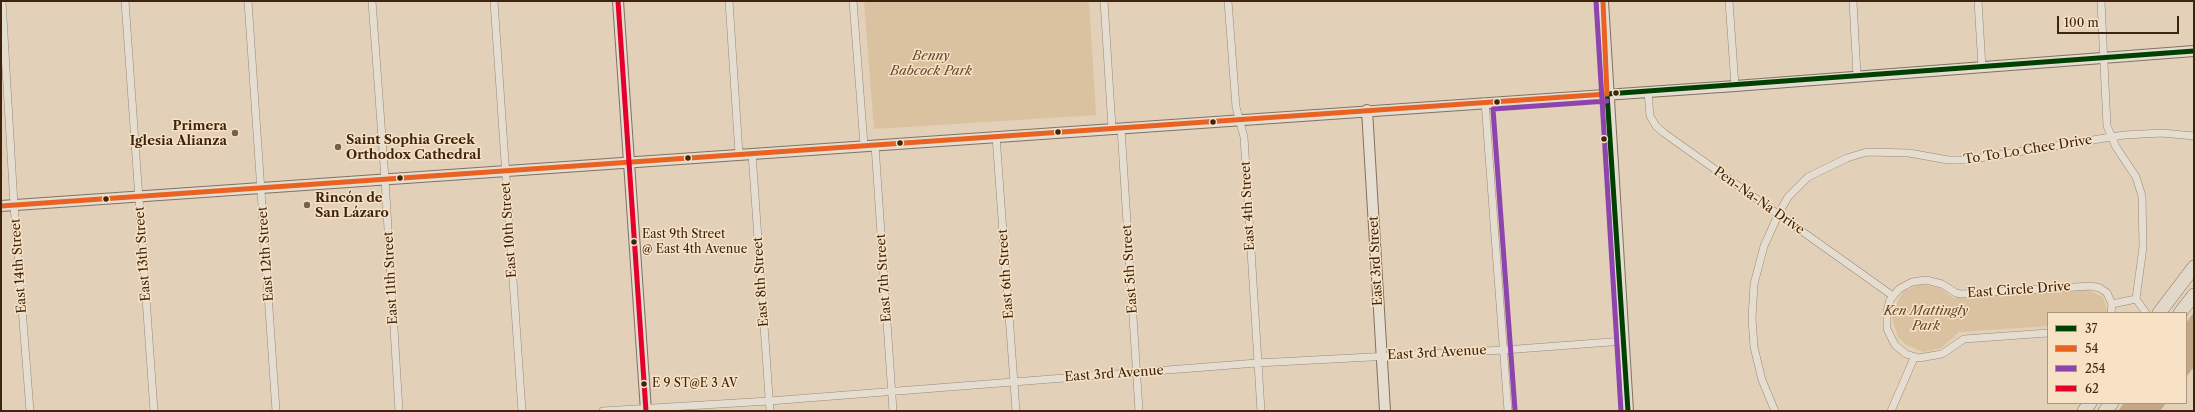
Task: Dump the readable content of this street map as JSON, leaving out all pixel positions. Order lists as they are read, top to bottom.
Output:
{
  "streets": {
    "main road": ["East 3rd Street"],
    "street": [
      "To To Lo Chee Drive",
      "Pen-Na-Na Drive",
      "East 4th Street",
      "East 10th Street",
      "East 13th Street",
      "East 12th Street",
      "East 14th Street",
      "East 5th Street",
      "East 6th Street",
      "East 11th Street",
      "East 7th Street",
      "East 8th Street",
      "East Circle Drive",
      "East 3rd Avenue"
    ]
  },
  "crossings": [
    ["To To Lo Chee Drive", "Pen-Na-Na Drive"],
    ["Pen-Na-Na Drive", "East Circle Drive"],
    ["East 4th Street", "East 3rd Avenue"],
    ["East 3rd Street", "East 3rd Avenue"],
    ["East 5th Street", "East 3rd Avenue"],
    ["East 6th Street", "East 3rd Avenue"],
    ["East 7th Street", "East 3rd Avenue"],
    ["East 8th Street", "East 3rd Avenue"]
  ],
  "parks": ["Benny Babcock Park", "Ken Mattingly Park"],
  "places": [
    "Primera Iglesia Alianza",
    "Saint Sophia Greek Orthodox Cathedral",
    "Rincón de San Lázaro",
    "East 9th Street @ East 4th Avenue",
    "E 9 ST@E 3 AV"
  ],
  "lines": [
    "transit line 54",
    "transit line 254",
    "transit line 62",
    "transit line 37"
  ],
  "legend": [
    "37",
    "54",
    "254",
    "62"
  ],
  "scale_bar": "100 m"
}
